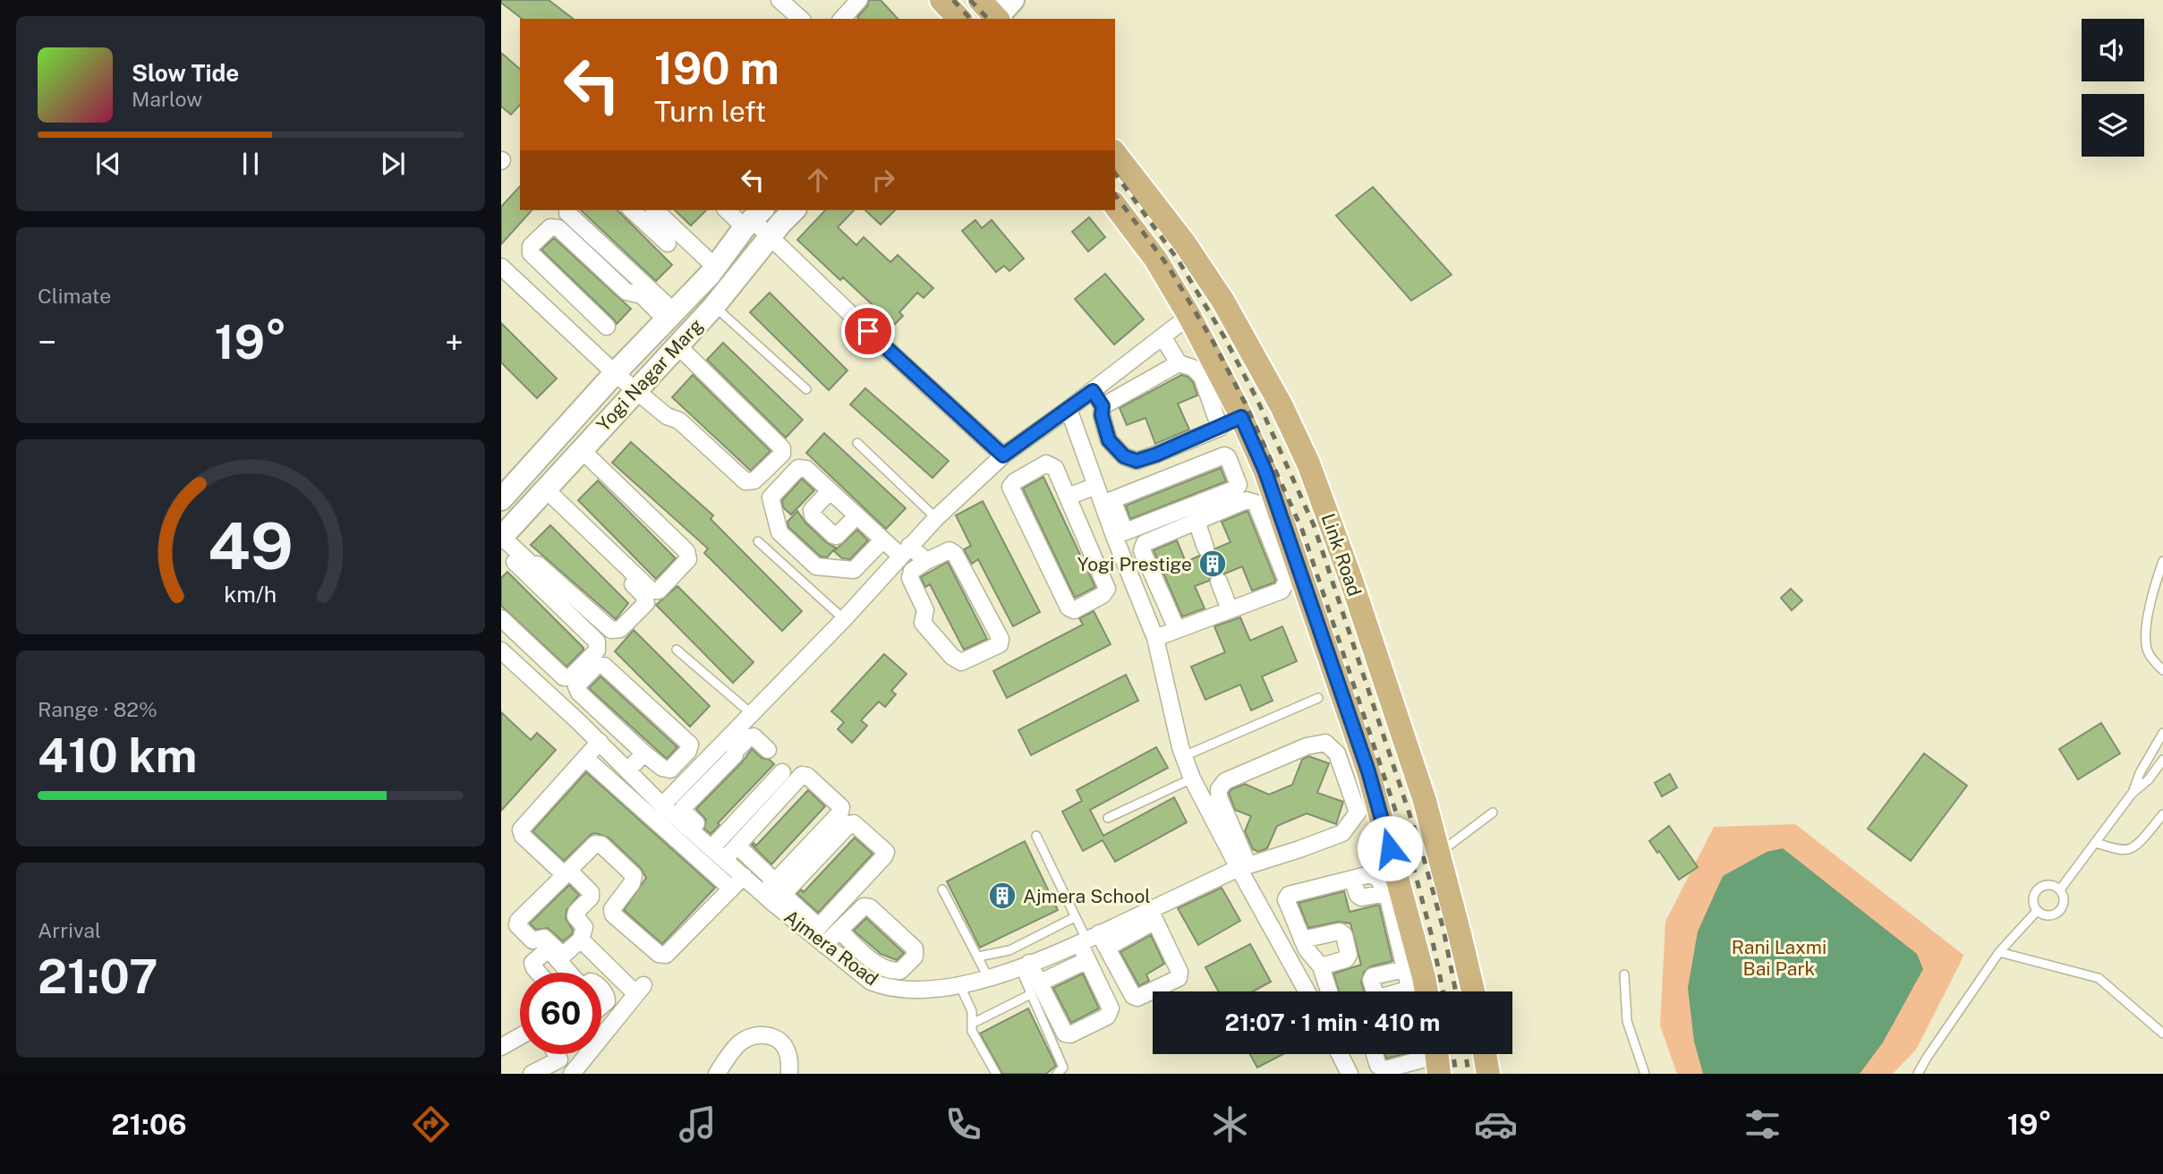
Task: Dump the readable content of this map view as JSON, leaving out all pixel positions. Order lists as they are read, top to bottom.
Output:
{
  "streets": {
    "main road": ["Link Road"],
    "street": ["Yogi Nagar Marg", "Ajmera Road"]
  },
  "parks": ["Rani Laxmi Bai Park"],
  "places": {
    "building": ["Yogi Prestige", "Ajmera School"]
  },
  "page": {
    "turn": ["190 m", "Turn left"],
    "song": ["Slow Tide", "Marlow"],
    "tile": [
      "Climate",
      ["Range · 82%", "410 km"],
      ["Arrival", "21:07"]
    ],
    "heat": ["−", "19°", "+"],
    "limit": "60",
    "trip": "21:07 · 1 min · 410 m",
    "tabs": ["21:06", "19°"],
    "gauge": ["49", "km/h"]
  }
}
